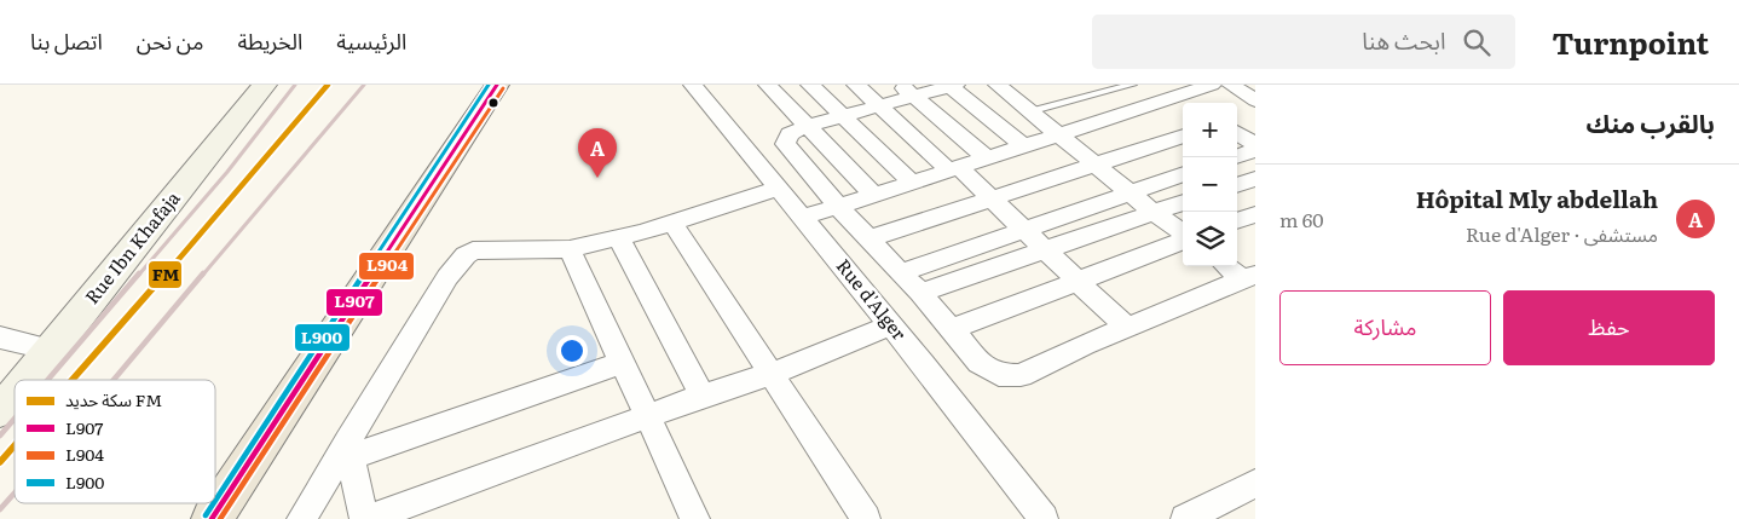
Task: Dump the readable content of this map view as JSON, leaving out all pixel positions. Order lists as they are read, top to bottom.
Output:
{
  "streets": {
    "street": ["Rue Ibn Khafaja", "Rue d'Alger"]
  },
  "lines": [
    "rail line FM",
    "transit line L907",
    "transit line L900",
    "transit line L904"
  ],
  "legend": [
    "سكة حديد FM",
    "L907",
    "L904",
    "L900"
  ],
  "page": {
    "header": "Turnpoint",
    "search": "ابحث هنا",
    "nav": [
      "الرئيسية",
      "الخريطة",
      "من نحن",
      "اتصل بنا"
    ],
    "heading": "بالقرب منك",
    "map_buttons": ["+", "−"],
    "pins": "A",
    "list": [
      {
        "mark": "A",
        "name": "Hôpital Mly abdellah",
        "note": "مستشفى · Rue d'Alger",
        "value": "60 m"
      }
    ],
    "buttons": ["حفظ", "مشاركة"]
  }
}
